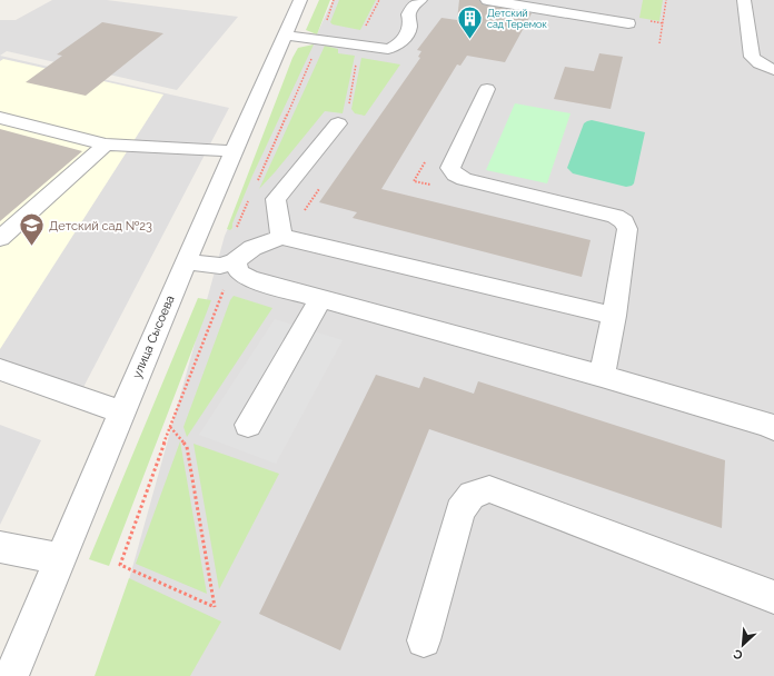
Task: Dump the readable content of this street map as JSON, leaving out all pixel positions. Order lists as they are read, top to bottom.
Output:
{
  "streets": {
    "street": ["улица Сысоева"]
  },
  "places": {
    "building": ["Детский сад Теремок"],
    "school or university": ["Детский сад №23"]
  },
  "north": "bottom left"
}
